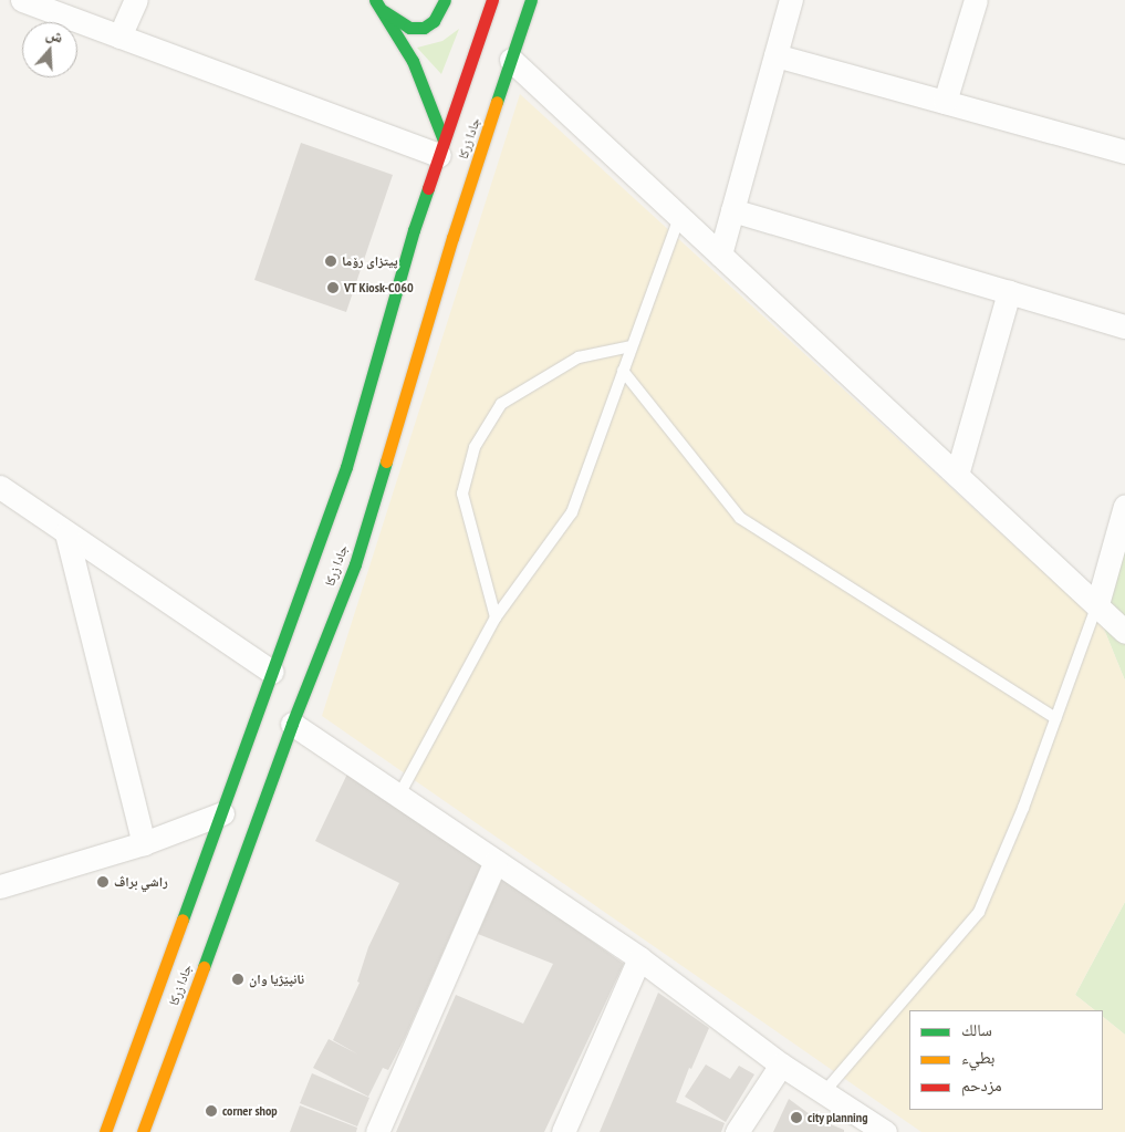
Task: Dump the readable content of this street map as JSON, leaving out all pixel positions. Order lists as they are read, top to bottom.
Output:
{
  "streets": {
    "main road": ["جادا زرکا"]
  },
  "places": [
    "پیتزای رۆما",
    "VT Kiosk-C060",
    "راشي براڤ",
    "نانپێژیا وان",
    "corner shop",
    "city planning"
  ],
  "legend": ["سالك", "بطيء", "مزدحم"],
  "north": "top"
}
